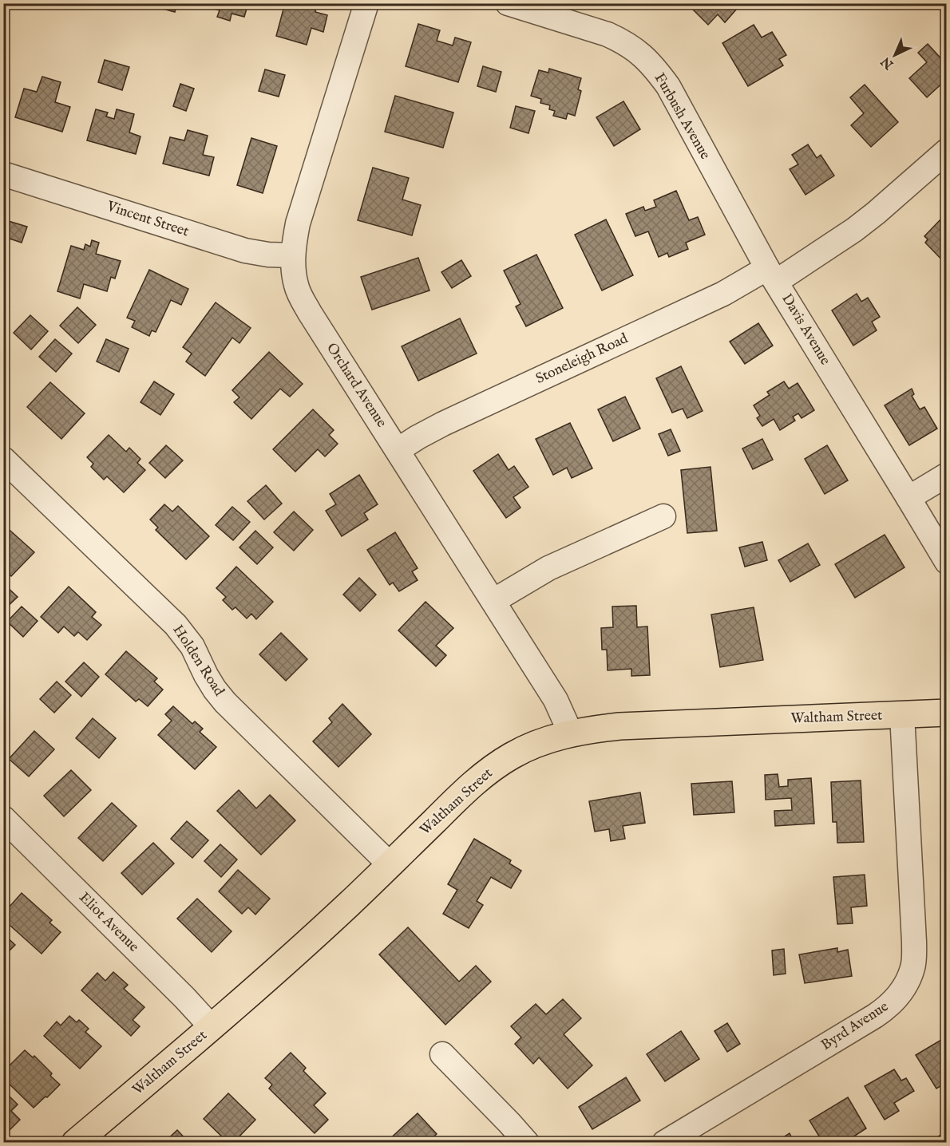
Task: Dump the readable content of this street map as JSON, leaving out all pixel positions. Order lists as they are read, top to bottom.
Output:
{
  "streets": {
    "main road": ["Waltham Street"],
    "street": [
      "Furbush Avenue",
      "Vincent Street",
      "Davis Avenue",
      "Stoneleigh Road",
      "Orchard Avenue",
      "Holden Road",
      "Eliot Avenue",
      "Byrd Avenue"
    ]
  },
  "crossings": [
    ["Furbush Avenue", "Davis Avenue"],
    ["Furbush Avenue", "Stoneleigh Road"],
    ["Vincent Street", "Orchard Avenue"],
    ["Davis Avenue", "Stoneleigh Road"],
    ["Stoneleigh Road", "Orchard Avenue"],
    ["Orchard Avenue", "Waltham Street"],
    ["Holden Road", "Waltham Street"],
    ["Waltham Street", "Eliot Avenue"],
    ["Waltham Street", "Byrd Avenue"]
  ],
  "north": "bottom left"
}
